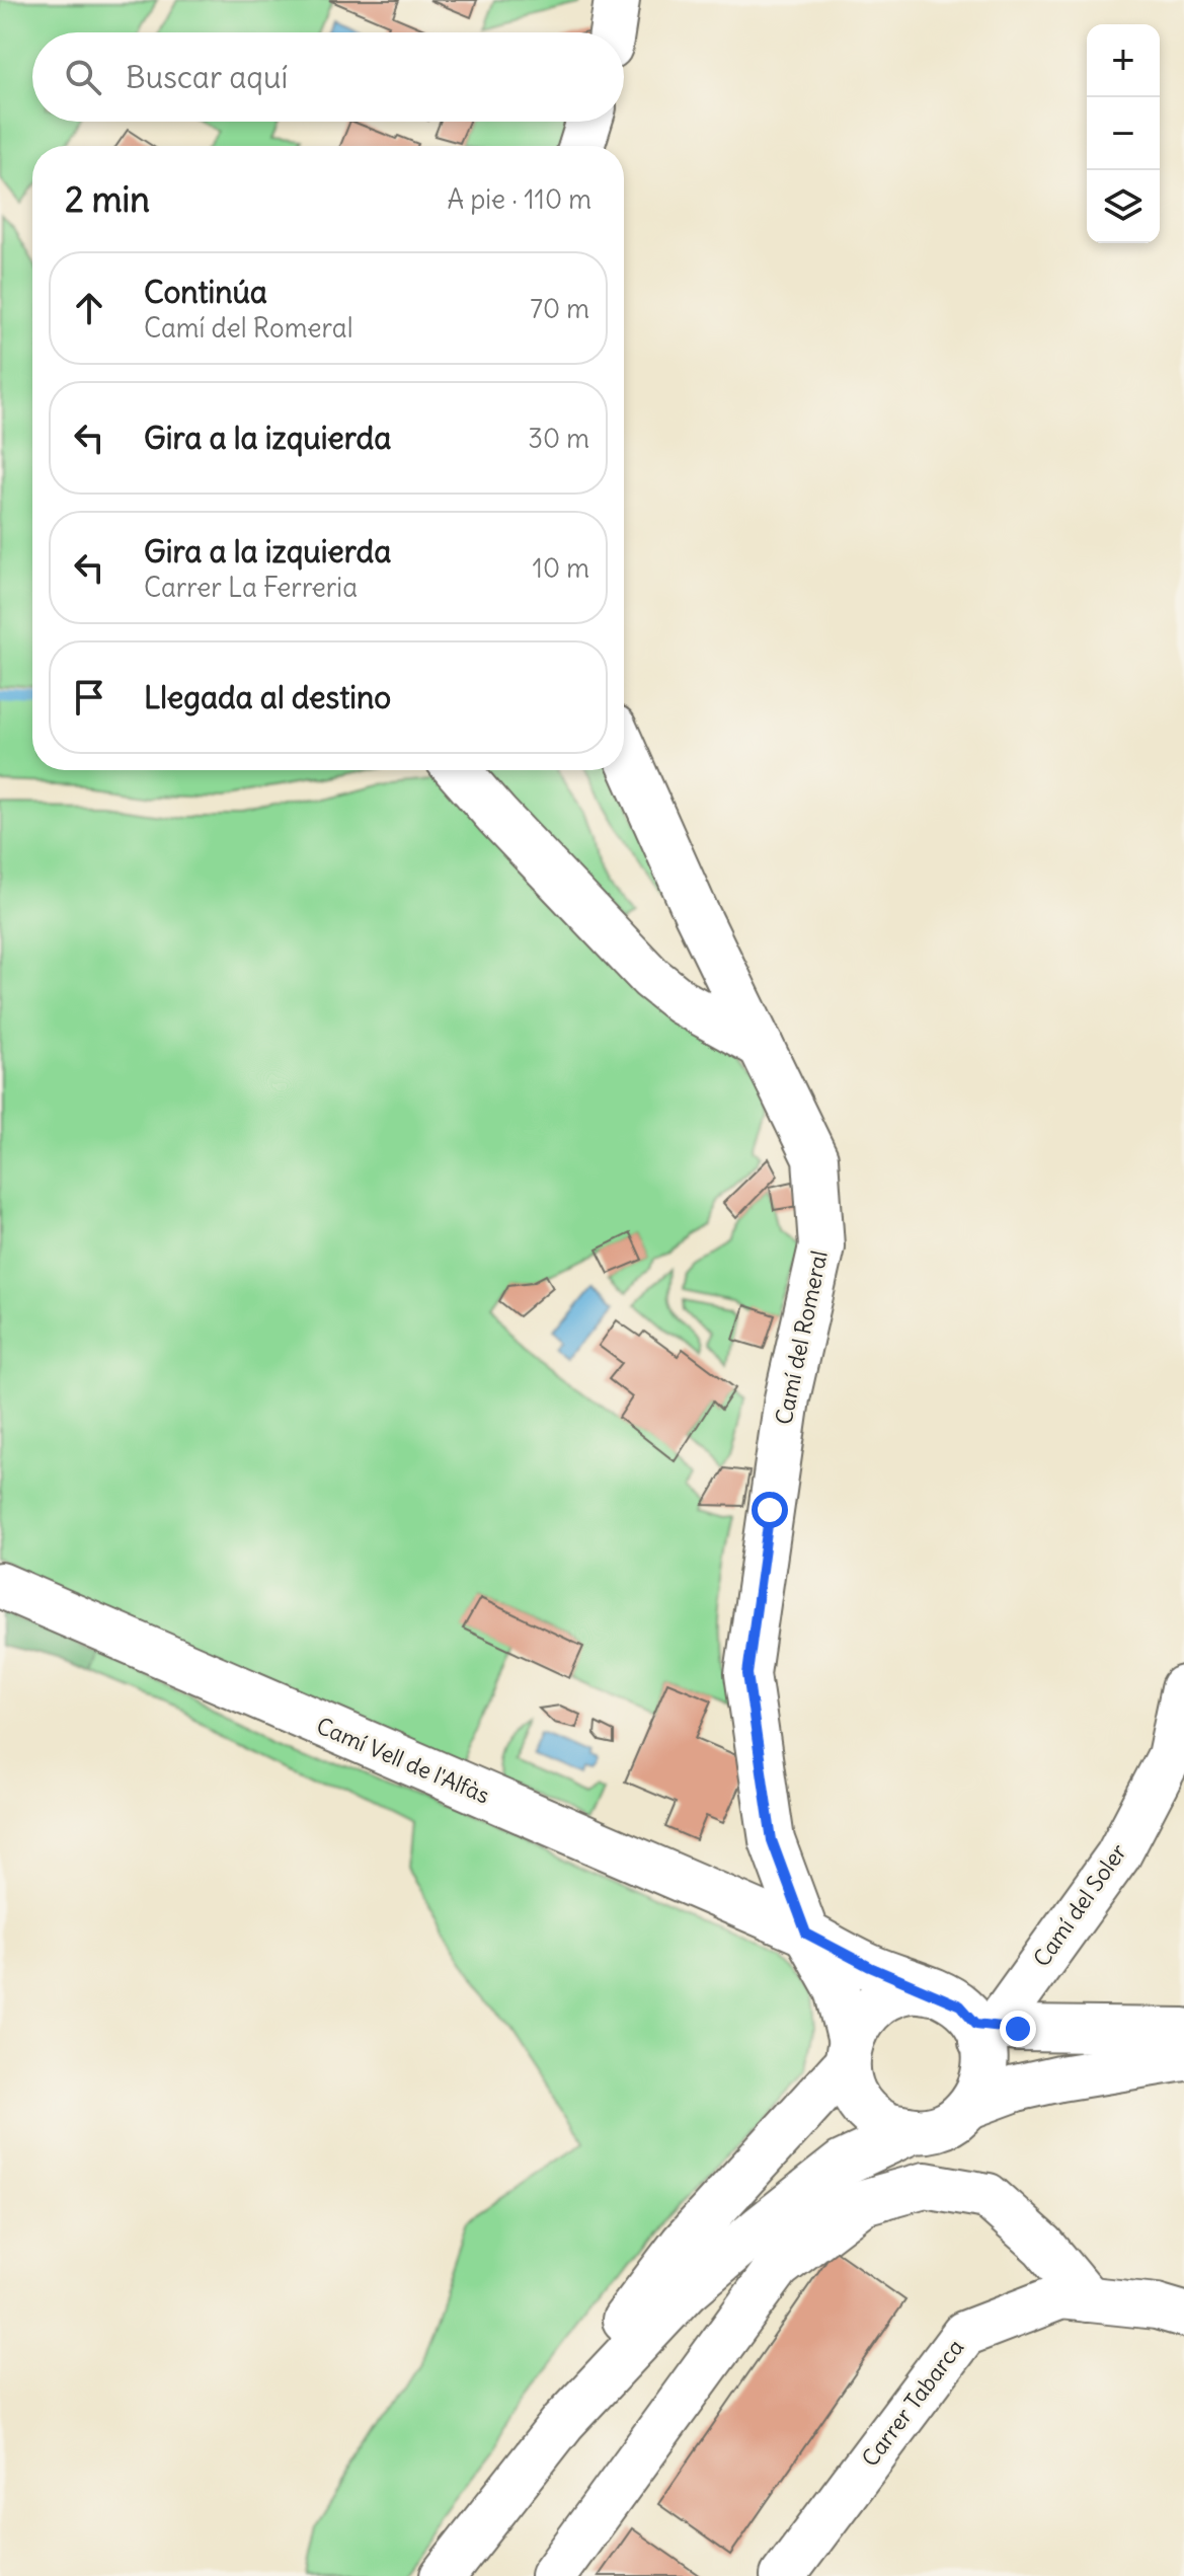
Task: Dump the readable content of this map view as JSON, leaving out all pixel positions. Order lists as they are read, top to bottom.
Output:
{
  "streets": {
    "street": [
      "Camí del Romeral",
      "Camí Vell de l'Alfàs",
      "Camí del Soler",
      "Carrer Tabarca"
    ]
  },
  "crossings": [
    ["Camí del Romeral", "Camí Vell de l'Alfàs"],
    ["Camí del Romeral", "Camí del Soler"],
    ["Camí Vell de l'Alfàs", "Camí del Soler"]
  ],
  "page": {
    "map_buttons": ["+", "−"],
    "search": "Buscar aquí",
    "heading": ["2 min", "A pie · 110 m"],
    "list": [
      ["Continúa", "Camí del Romeral", "70 m"],
      ["Gira a la izquierda", "30 m"],
      ["Gira a la izquierda", "Carrer La Ferreria", "10 m"],
      "Llegada al destino"
    ]
  }
}
